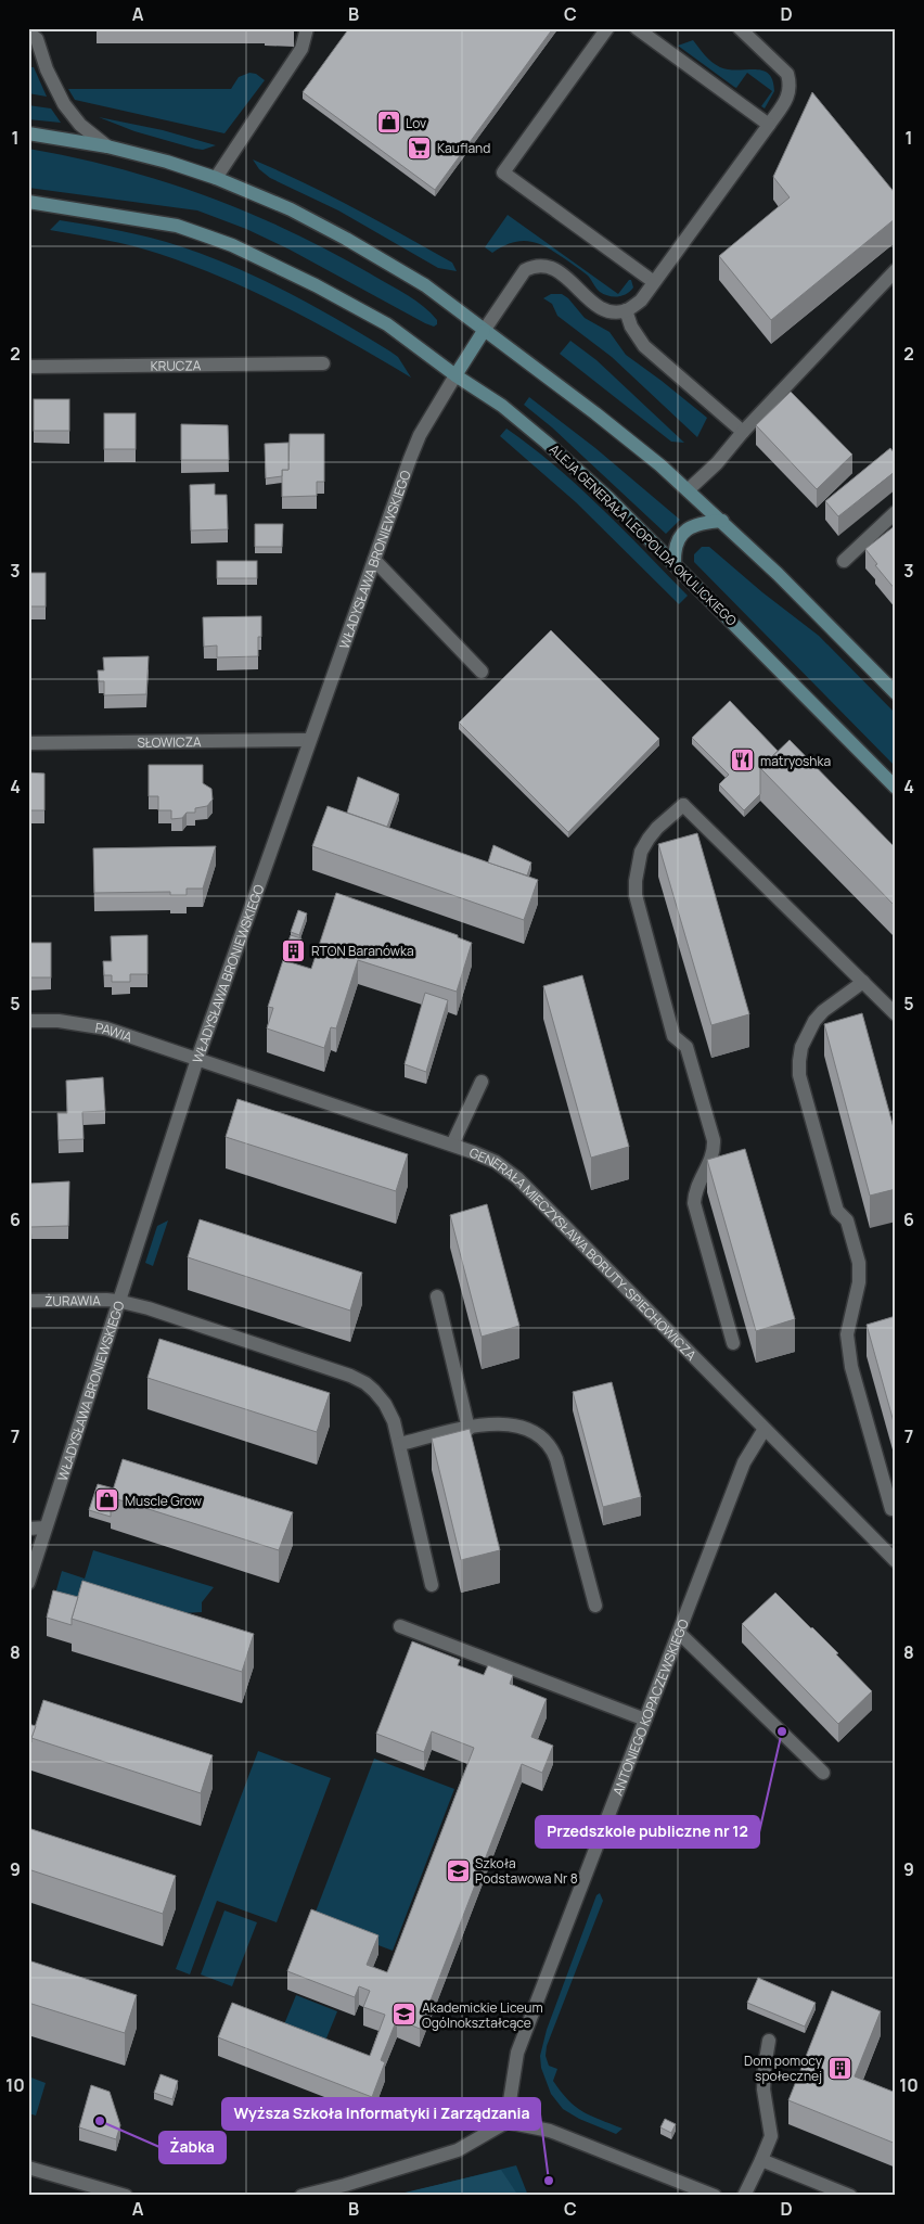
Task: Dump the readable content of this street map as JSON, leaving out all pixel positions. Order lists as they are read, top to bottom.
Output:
{
  "streets": {
    "main road": ["ALEJA GENERAŁA LEOPOLDA OKULICKIEGO"],
    "street": [
      "KRUCZA",
      "WŁADYSŁAWA BRONIEWSKIEGO",
      "SŁOWICZA",
      "PAWIA",
      "GENERAŁA MIECZYSŁAWA BORUTY-SPIECHOWICZA",
      "ŻURAWIA",
      "ANTONIEGO KOPACZEWSKIEGO"
    ]
  },
  "crossings": [
    ["ALEJA GENERAŁA LEOPOLDA OKULICKIEGO", "WŁADYSŁAWA BRONIEWSKIEGO"],
    ["WŁADYSŁAWA BRONIEWSKIEGO", "SŁOWICZA"],
    ["WŁADYSŁAWA BRONIEWSKIEGO", "PAWIA"],
    ["WŁADYSŁAWA BRONIEWSKIEGO", "GENERAŁA MIECZYSŁAWA BORUTY-SPIECHOWICZA"],
    ["WŁADYSŁAWA BRONIEWSKIEGO", "ŻURAWIA"],
    ["PAWIA", "GENERAŁA MIECZYSŁAWA BORUTY-SPIECHOWICZA"],
    ["GENERAŁA MIECZYSŁAWA BORUTY-SPIECHOWICZA", "ANTONIEGO KOPACZEWSKIEGO"]
  ],
  "places": {
    "shop": ["Lov", "Muscle Grow"],
    "supermarket": ["Kaufland"],
    "restaurant": ["matryoshka"],
    "building": ["RTON Baranówka", "Dom pomocy społecznej"],
    "other": ["Przedszkole publiczne nr 12", "Żabka", "Wyższa Szkoła Informatyki i Zarządzania"],
    "school or university": ["Szkoła Podstawowa Nr 8", "Akademickie Liceum Ogólnokształcące"]
  },
  "grid": {
    "columns": [
      "A",
      "B",
      "C",
      "D"
    ],
    "rows": [
      "1",
      "2",
      "3",
      "4",
      "5",
      "6",
      "7",
      "8",
      "9",
      "10"
    ]
  }
}
